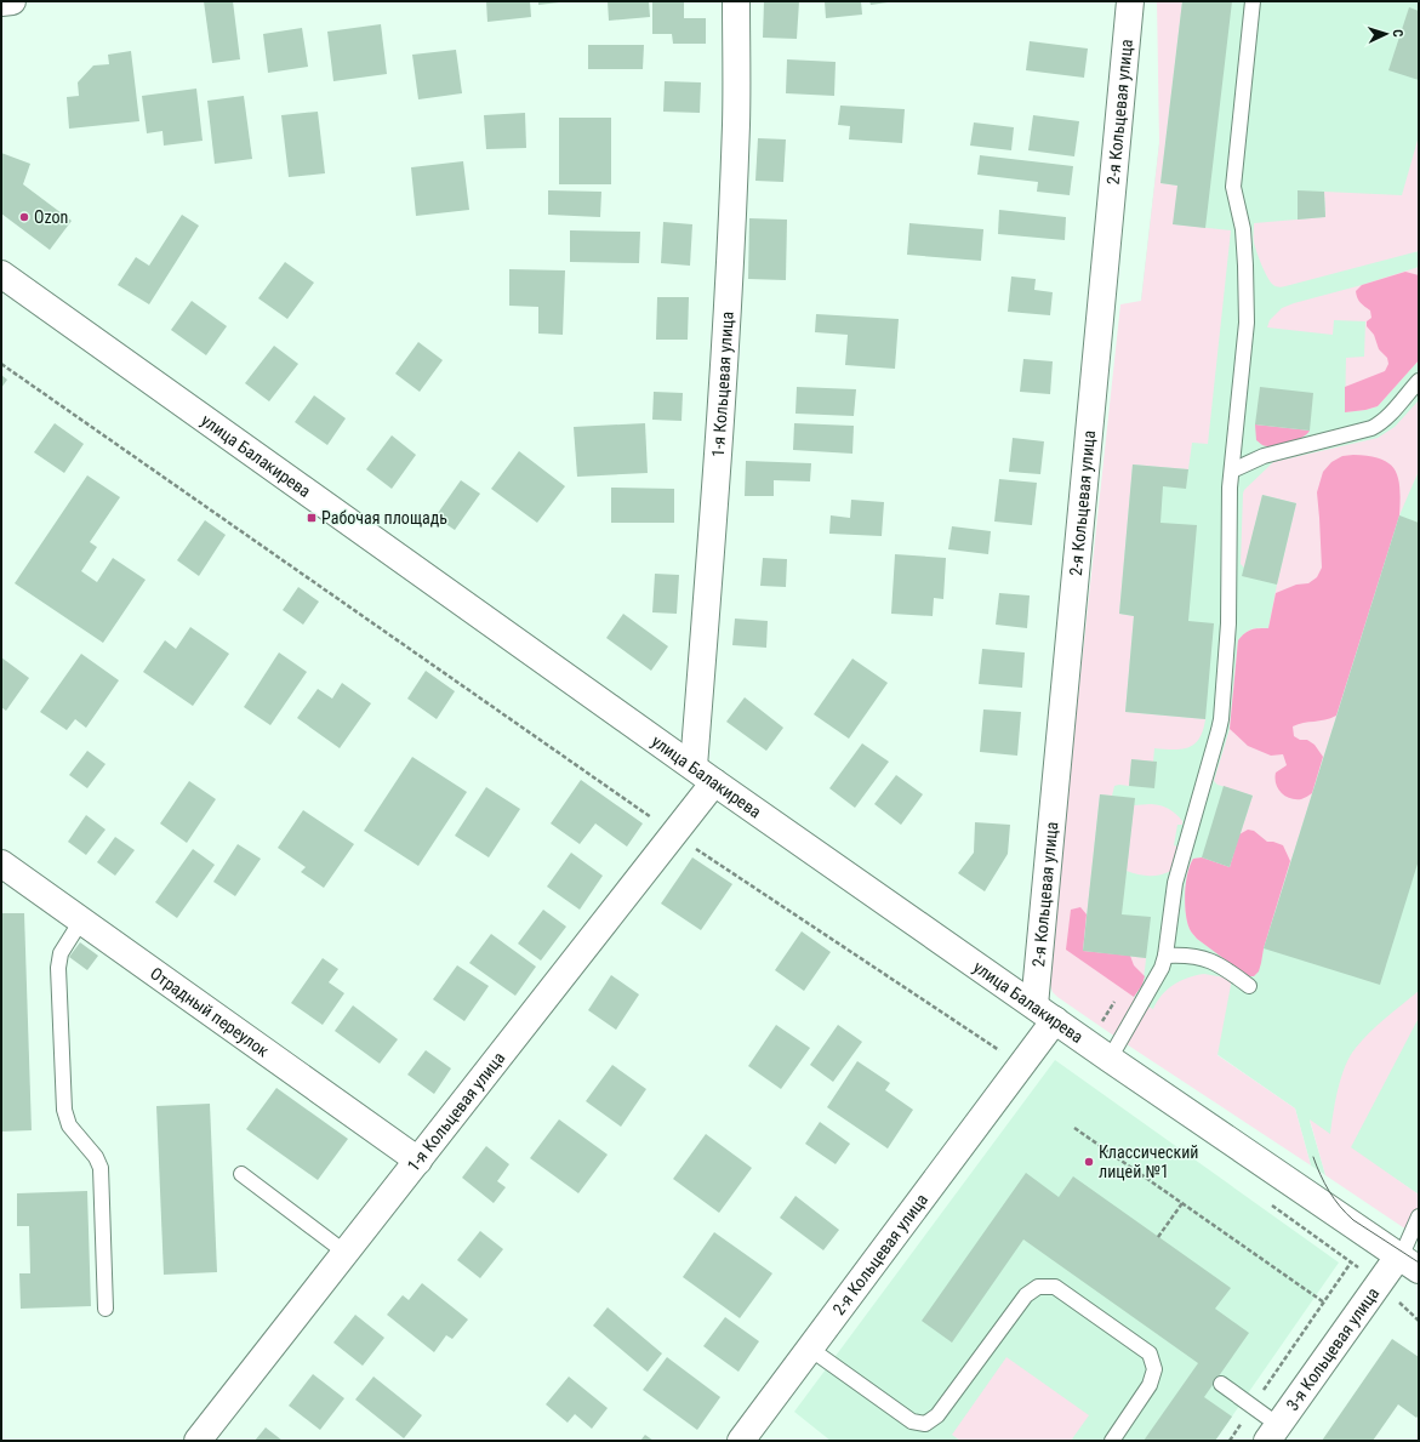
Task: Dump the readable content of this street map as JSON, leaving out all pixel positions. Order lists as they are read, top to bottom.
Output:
{
  "streets": {
    "street": [
      "2-я Кольцевая улица",
      "1-я Кольцевая улица",
      "улица Балакирева",
      "Отрадный переулок",
      "3-я Кольцевая улица"
    ]
  },
  "crossings": [
    ["2-я Кольцевая улица", "улица Балакирева"],
    ["1-я Кольцевая улица", "улица Балакирева"],
    ["1-я Кольцевая улица", "Отрадный переулок"],
    ["улица Балакирева", "3-я Кольцевая улица"]
  ],
  "places": {
    "other": ["Ozon", "Классический лицей №1"],
    "transit": ["Рабочая площадь"]
  },
  "north": "right"
}
